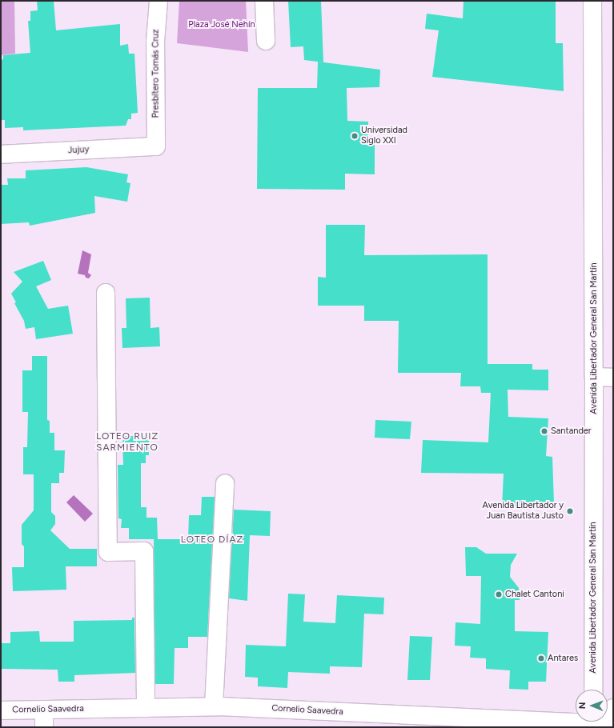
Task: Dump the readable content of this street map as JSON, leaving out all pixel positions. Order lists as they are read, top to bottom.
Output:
{
  "streets": {
    "street": [
      "Presbítero Tomás Cruz",
      "Jujuy",
      "Avenida Libertador General San Martín",
      "Cornelio Saavedra"
    ]
  },
  "crossings": [
    ["Presbítero Tomás Cruz", "Jujuy"]
  ],
  "districts": ["LOTEO RUIZ SARMIENTO", "LOTEO DÍAZ"],
  "parks": ["Plaza José Nehín"],
  "places": [
    "Universidad Siglo XXI",
    "Santander",
    "Avenida Libertador y Juan Bautista Justo",
    "Chalet Cantoni",
    "Antares"
  ],
  "north": "left"
}
